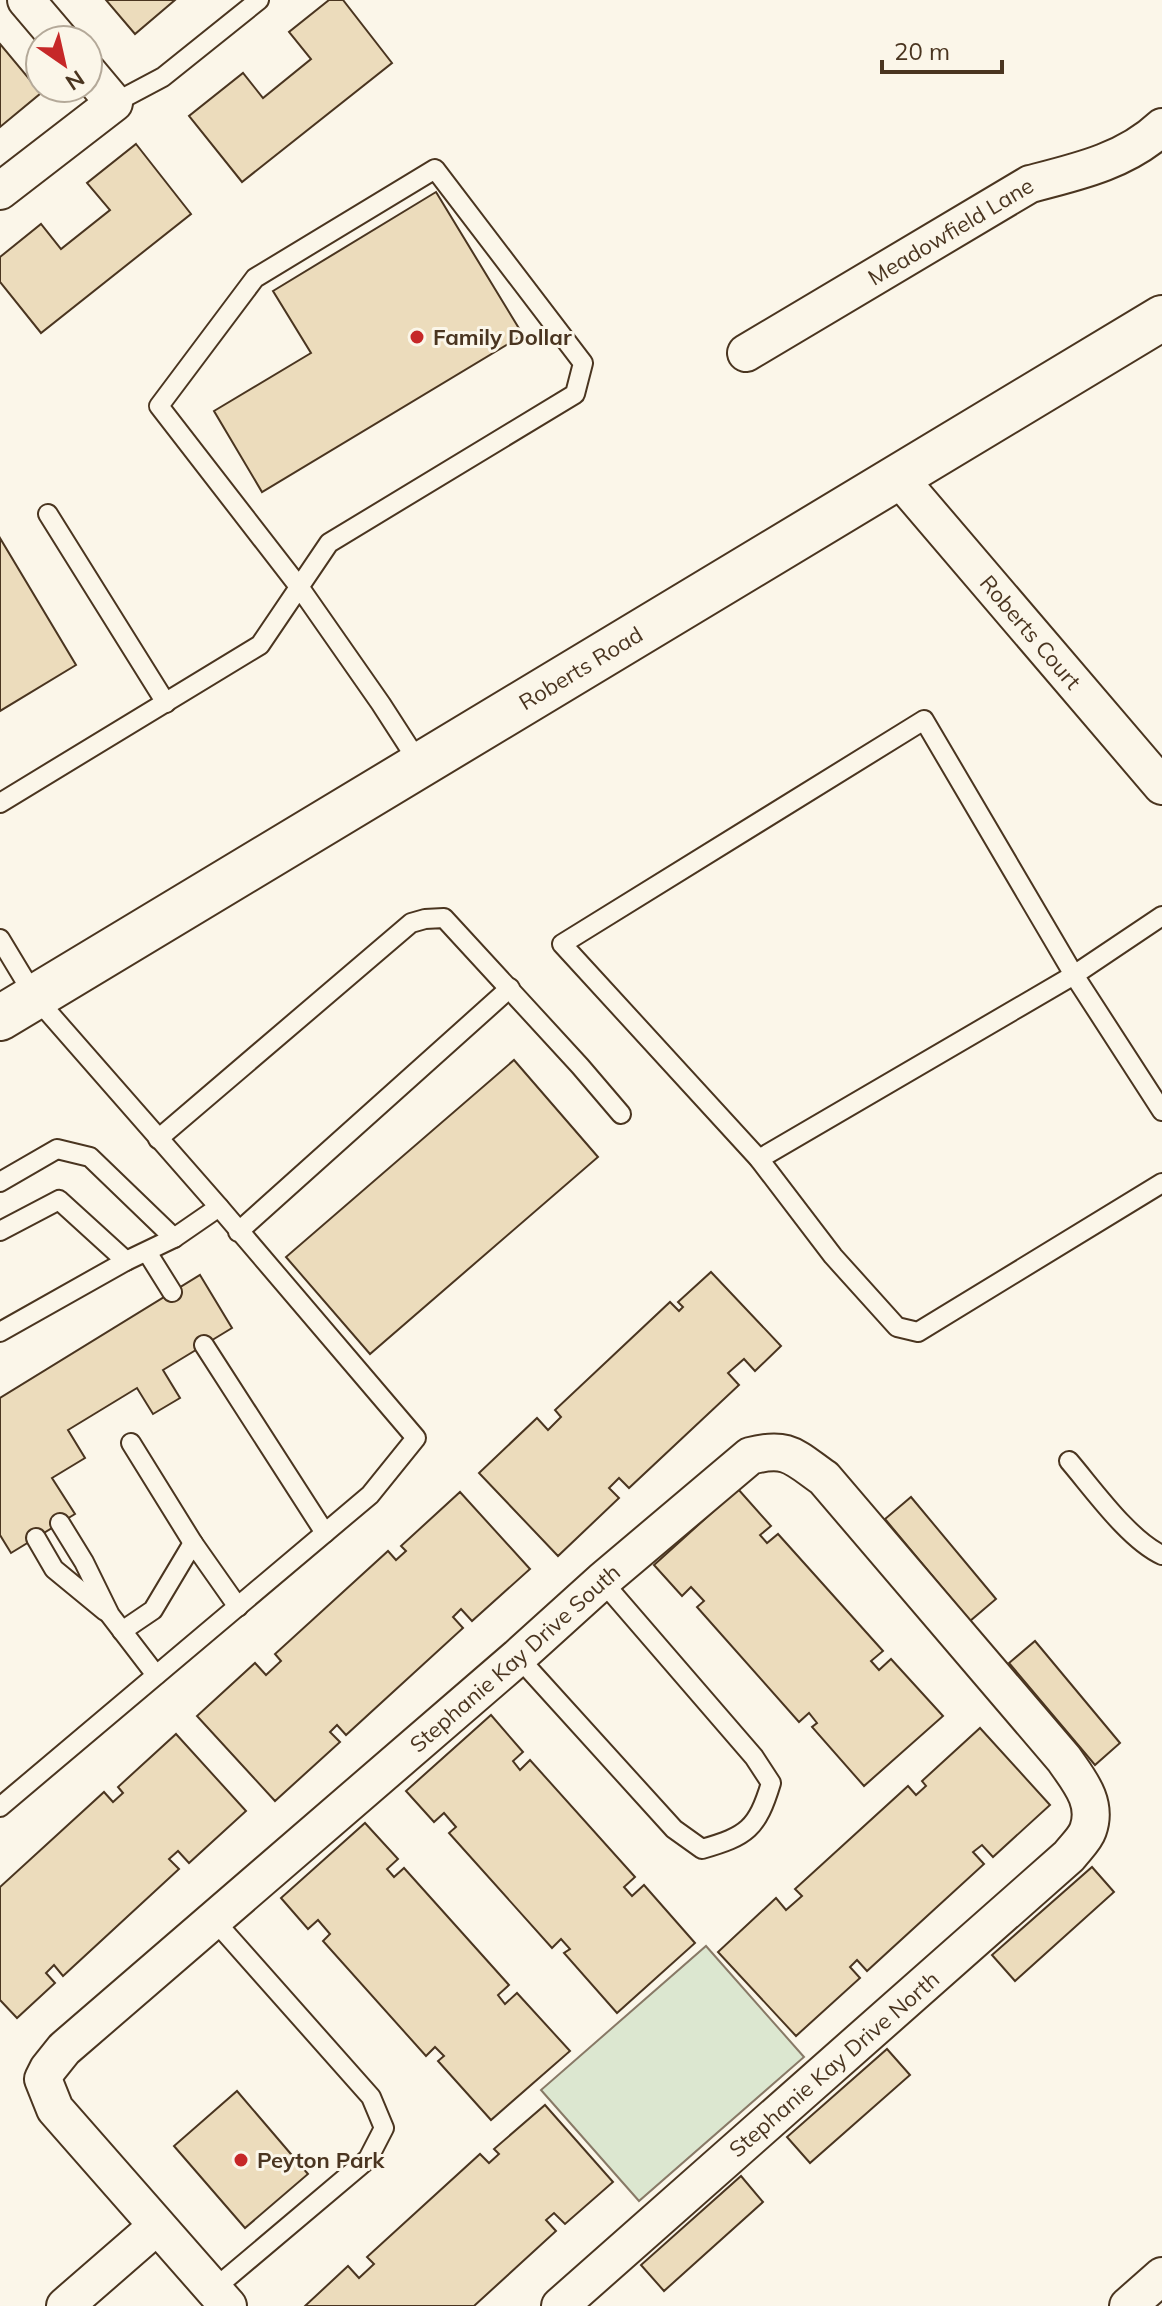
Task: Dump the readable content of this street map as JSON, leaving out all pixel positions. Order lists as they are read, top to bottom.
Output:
{
  "streets": {
    "main road": ["Roberts Road"],
    "street": [
      "Meadowfield Lane",
      "Roberts Court",
      "Stephanie Kay Drive South",
      "Stephanie Kay Drive North"
    ]
  },
  "crossings": [
    ["Roberts Court", "Roberts Road"],
    ["Stephanie Kay Drive South", "Stephanie Kay Drive North"]
  ],
  "places": ["Family Dollar", "Peyton Park"],
  "scale_bar": "20 m",
  "north": "bottom right"
}
